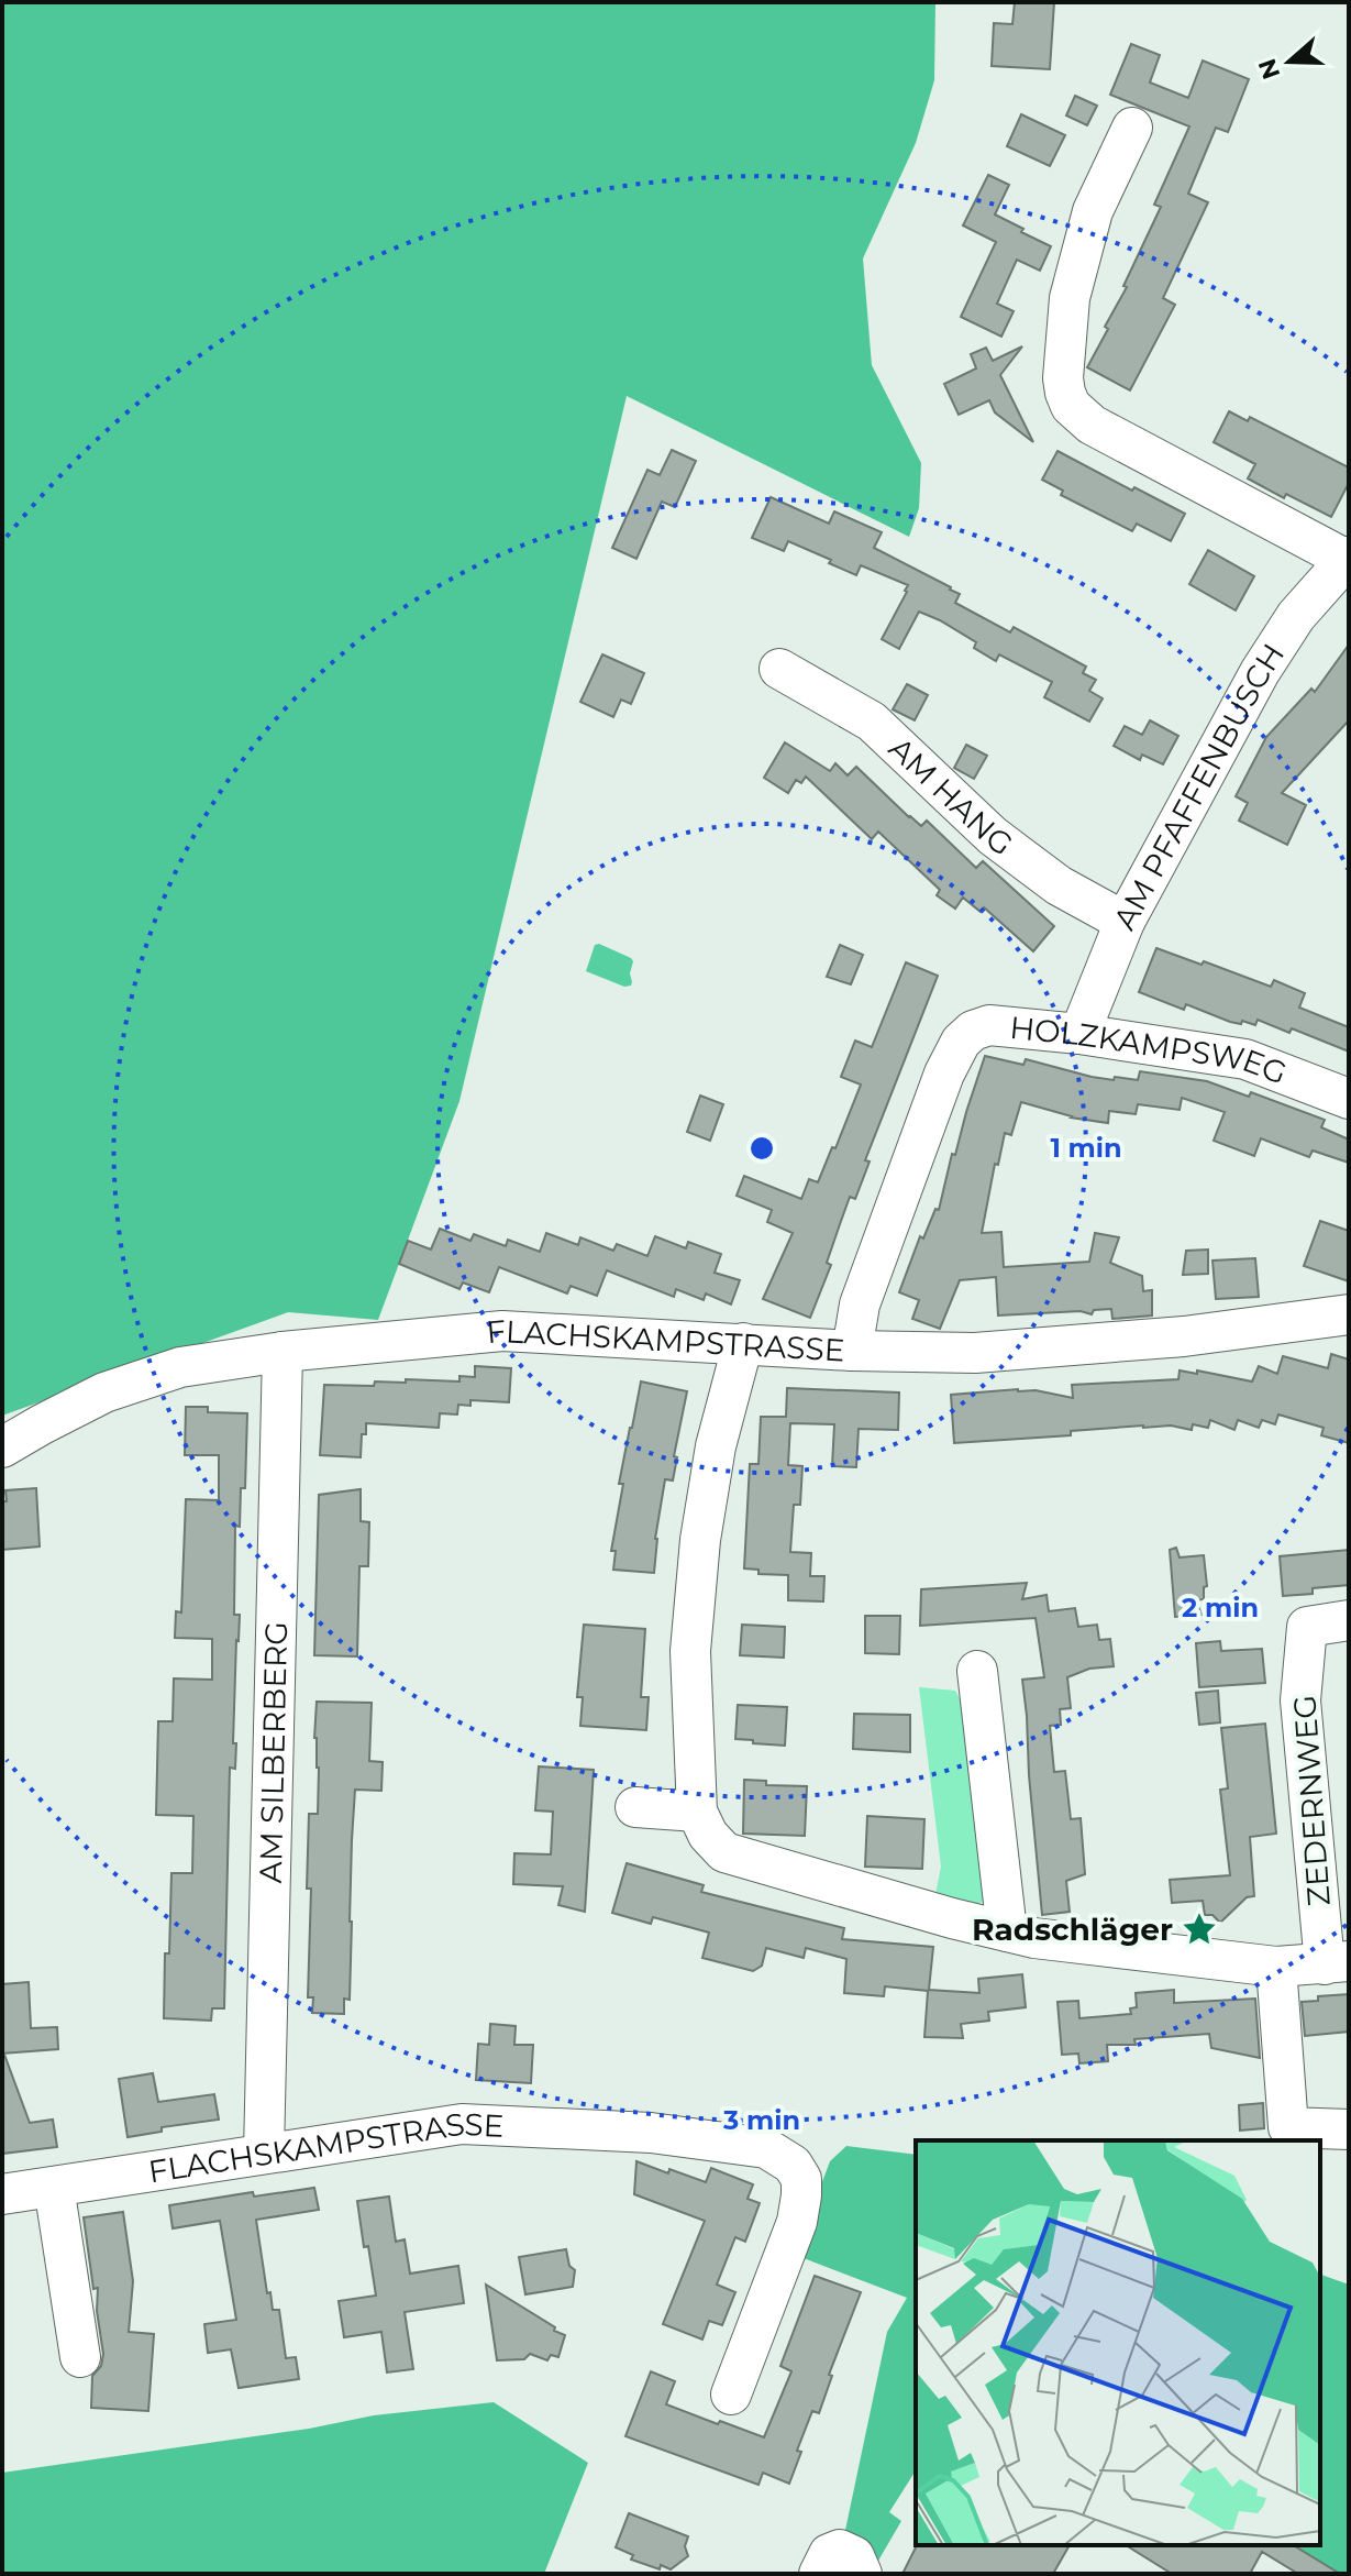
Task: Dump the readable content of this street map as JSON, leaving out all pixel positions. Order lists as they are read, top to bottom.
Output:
{
  "streets": {
    "street": [
      "AM PFAFFENBUSCH",
      "AM HANG",
      "HOLZKAMPSWEG",
      "FLACHSKAMPSTRASSE",
      "AM SILBERBERG",
      "ZEDERNWEG"
    ]
  },
  "crossings": [
    ["AM PFAFFENBUSCH", "AM HANG"],
    ["AM PFAFFENBUSCH", "HOLZKAMPSWEG"],
    ["HOLZKAMPSWEG", "FLACHSKAMPSTRASSE"],
    ["FLACHSKAMPSTRASSE", "AM SILBERBERG"]
  ],
  "places": {
    "place": ["Radschläger"]
  },
  "north": "left",
  "rings": ["1 min", "2 min", "3 min"]
}
